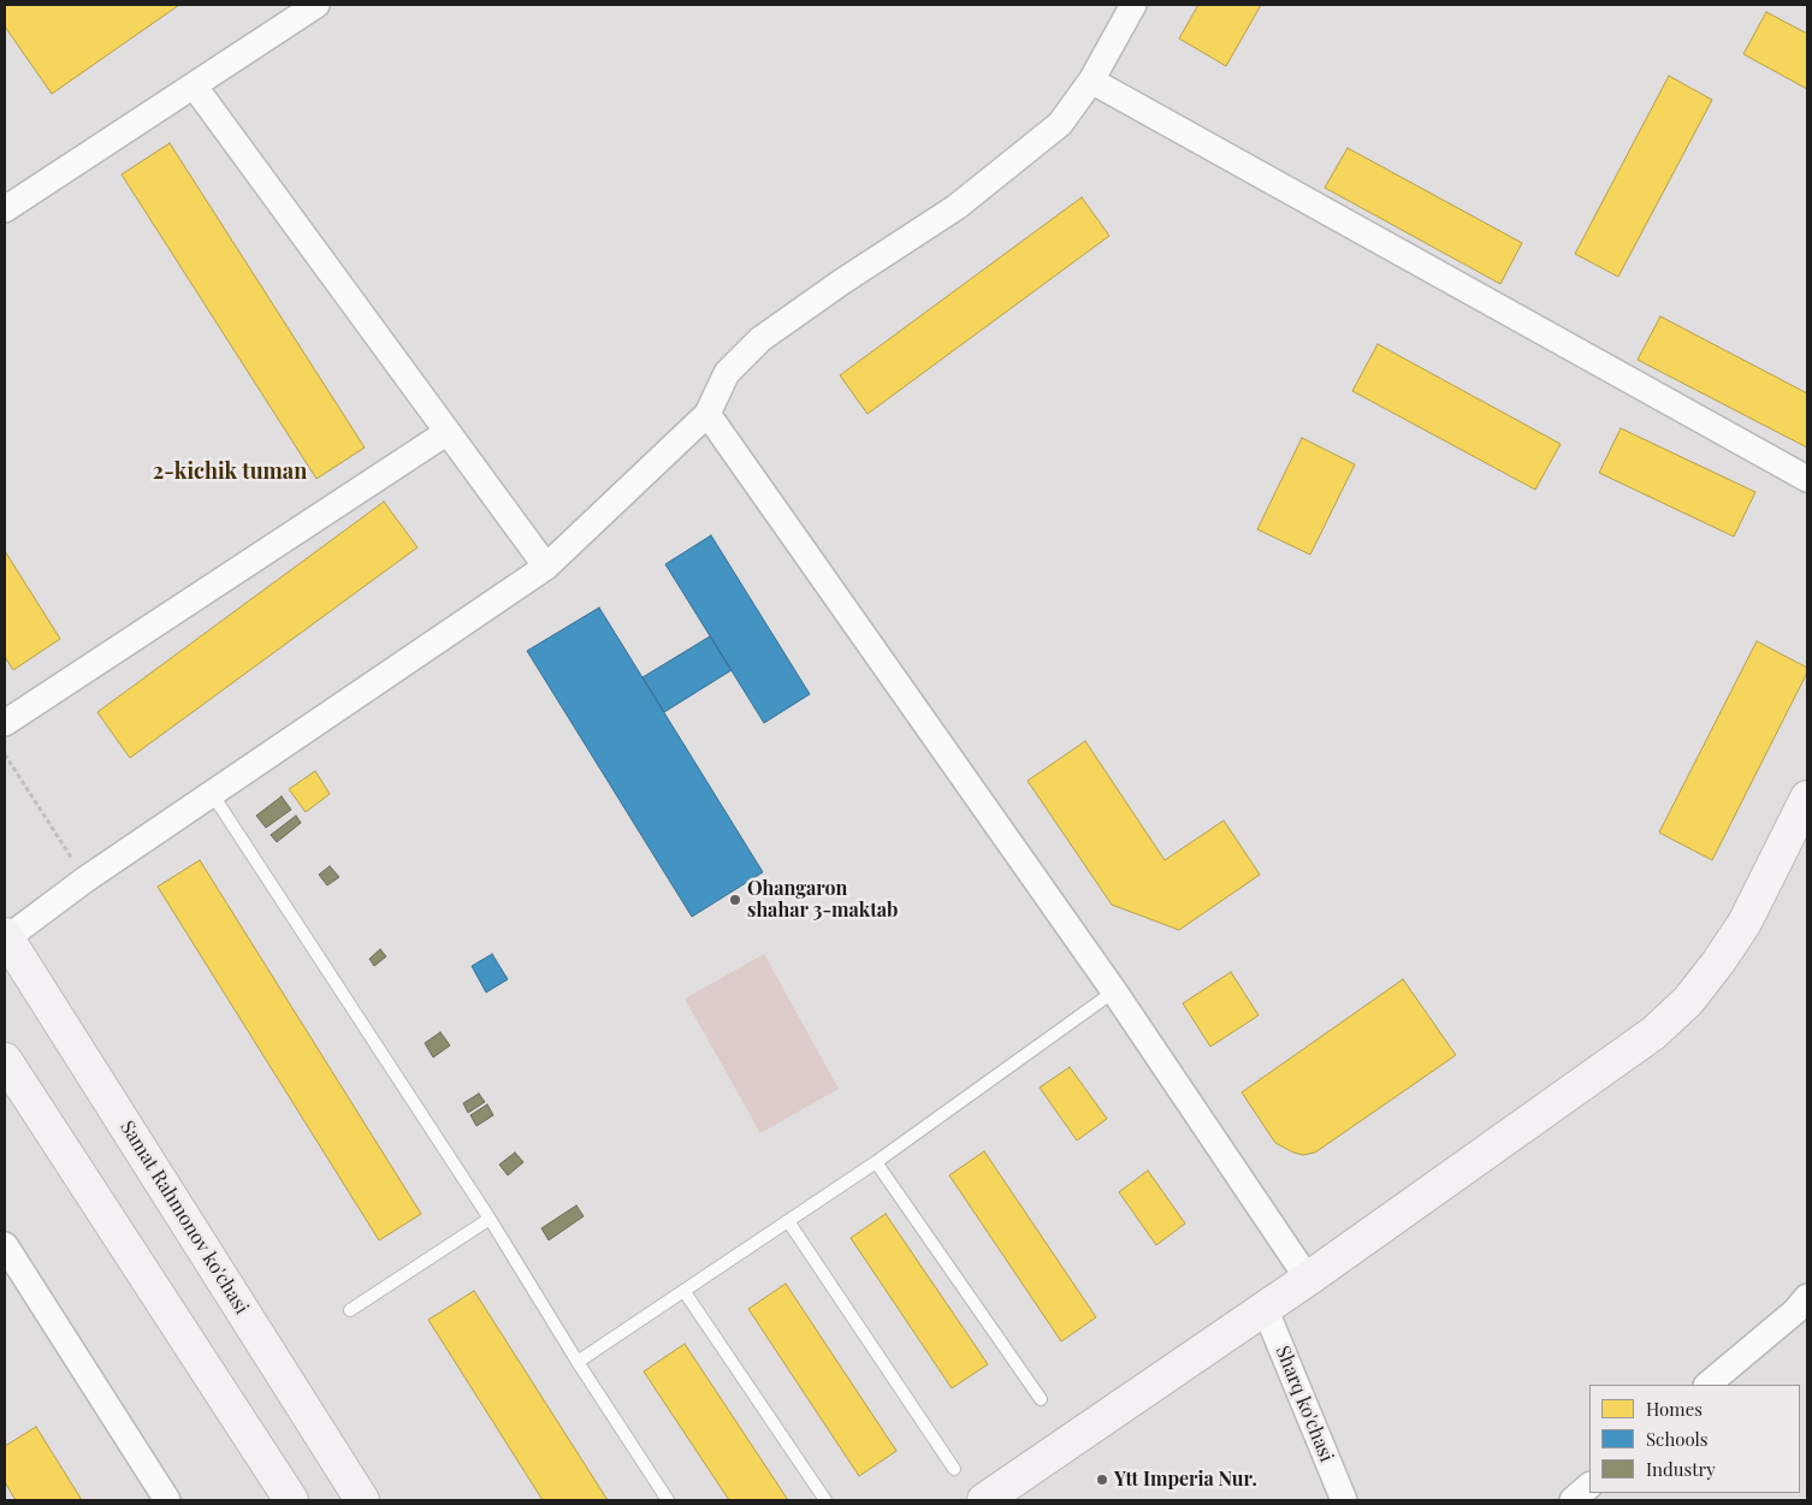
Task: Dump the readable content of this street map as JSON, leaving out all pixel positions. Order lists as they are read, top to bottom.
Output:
{
  "streets": {
    "main road": ["Samat Rahmonov ko'chasi"],
    "street": ["Sharq ko'chasi"]
  },
  "districts": ["2-kichik tuman"],
  "places": ["Ohangaron shahar 3-maktab", "Ytt Imperia Nur."],
  "legend": ["Homes", "Schools", "Industry"]
}
